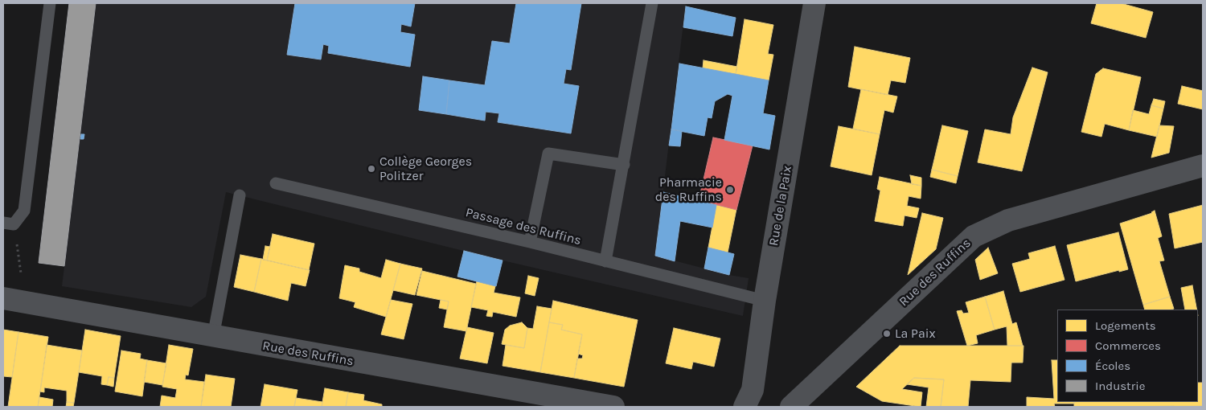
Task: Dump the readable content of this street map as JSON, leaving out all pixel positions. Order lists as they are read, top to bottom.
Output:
{
  "streets": {
    "street": ["Rue de la Paix", "Rue des Ruffins"],
    "lane": ["Passage des Ruffins"]
  },
  "crossings": [
    ["Rue de la Paix", "Passage des Ruffins"]
  ],
  "places": ["Collège Georges Politzer", "Pharmacie des Ruffins", "La Paix"],
  "legend": [
    "Logements",
    "Commerces",
    "Écoles",
    "Industrie"
  ]
}
